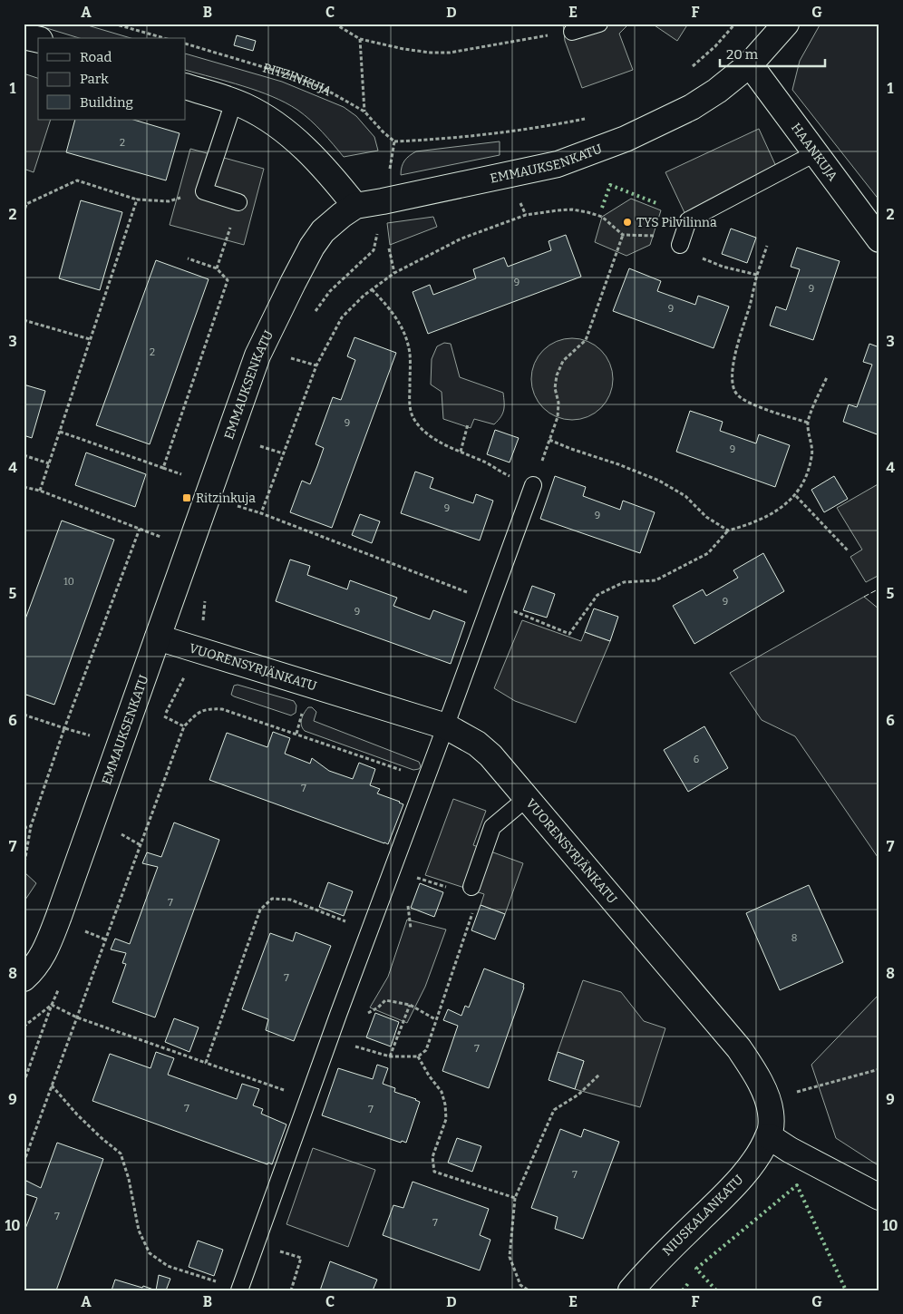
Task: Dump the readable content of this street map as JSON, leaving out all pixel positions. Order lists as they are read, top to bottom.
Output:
{
  "streets": {
    "street": [
      "HAANKUJA",
      "EMMAUKSENKATU",
      "VUORENSYRJÄNKATU",
      "NIUSKALANKATU"
    ],
    "path": ["RITZINKUJA"]
  },
  "crossings": [
    ["HAANKUJA", "EMMAUKSENKATU"],
    ["EMMAUKSENKATU", "VUORENSYRJÄNKATU"],
    ["VUORENSYRJÄNKATU", "NIUSKALANKATU"]
  ],
  "places": {
    "other": ["TYS Pilvilinna"],
    "transit": ["Ritzinkuja"]
  },
  "house_numbers": [
    "2",
    "9",
    "9",
    "9",
    "2",
    "9",
    "9",
    "9",
    "9",
    "10",
    "9",
    "9",
    "6",
    "7",
    "7",
    "8",
    "7",
    "7",
    "7",
    "7",
    "7",
    "7",
    "7"
  ],
  "legend": ["Road", "Park", "Building"],
  "scale_bar": "20 m",
  "grid": {
    "columns": [
      "A",
      "B",
      "C",
      "D",
      "E",
      "F",
      "G"
    ],
    "rows": [
      "1",
      "2",
      "3",
      "4",
      "5",
      "6",
      "7",
      "8",
      "9",
      "10"
    ]
  }
}
